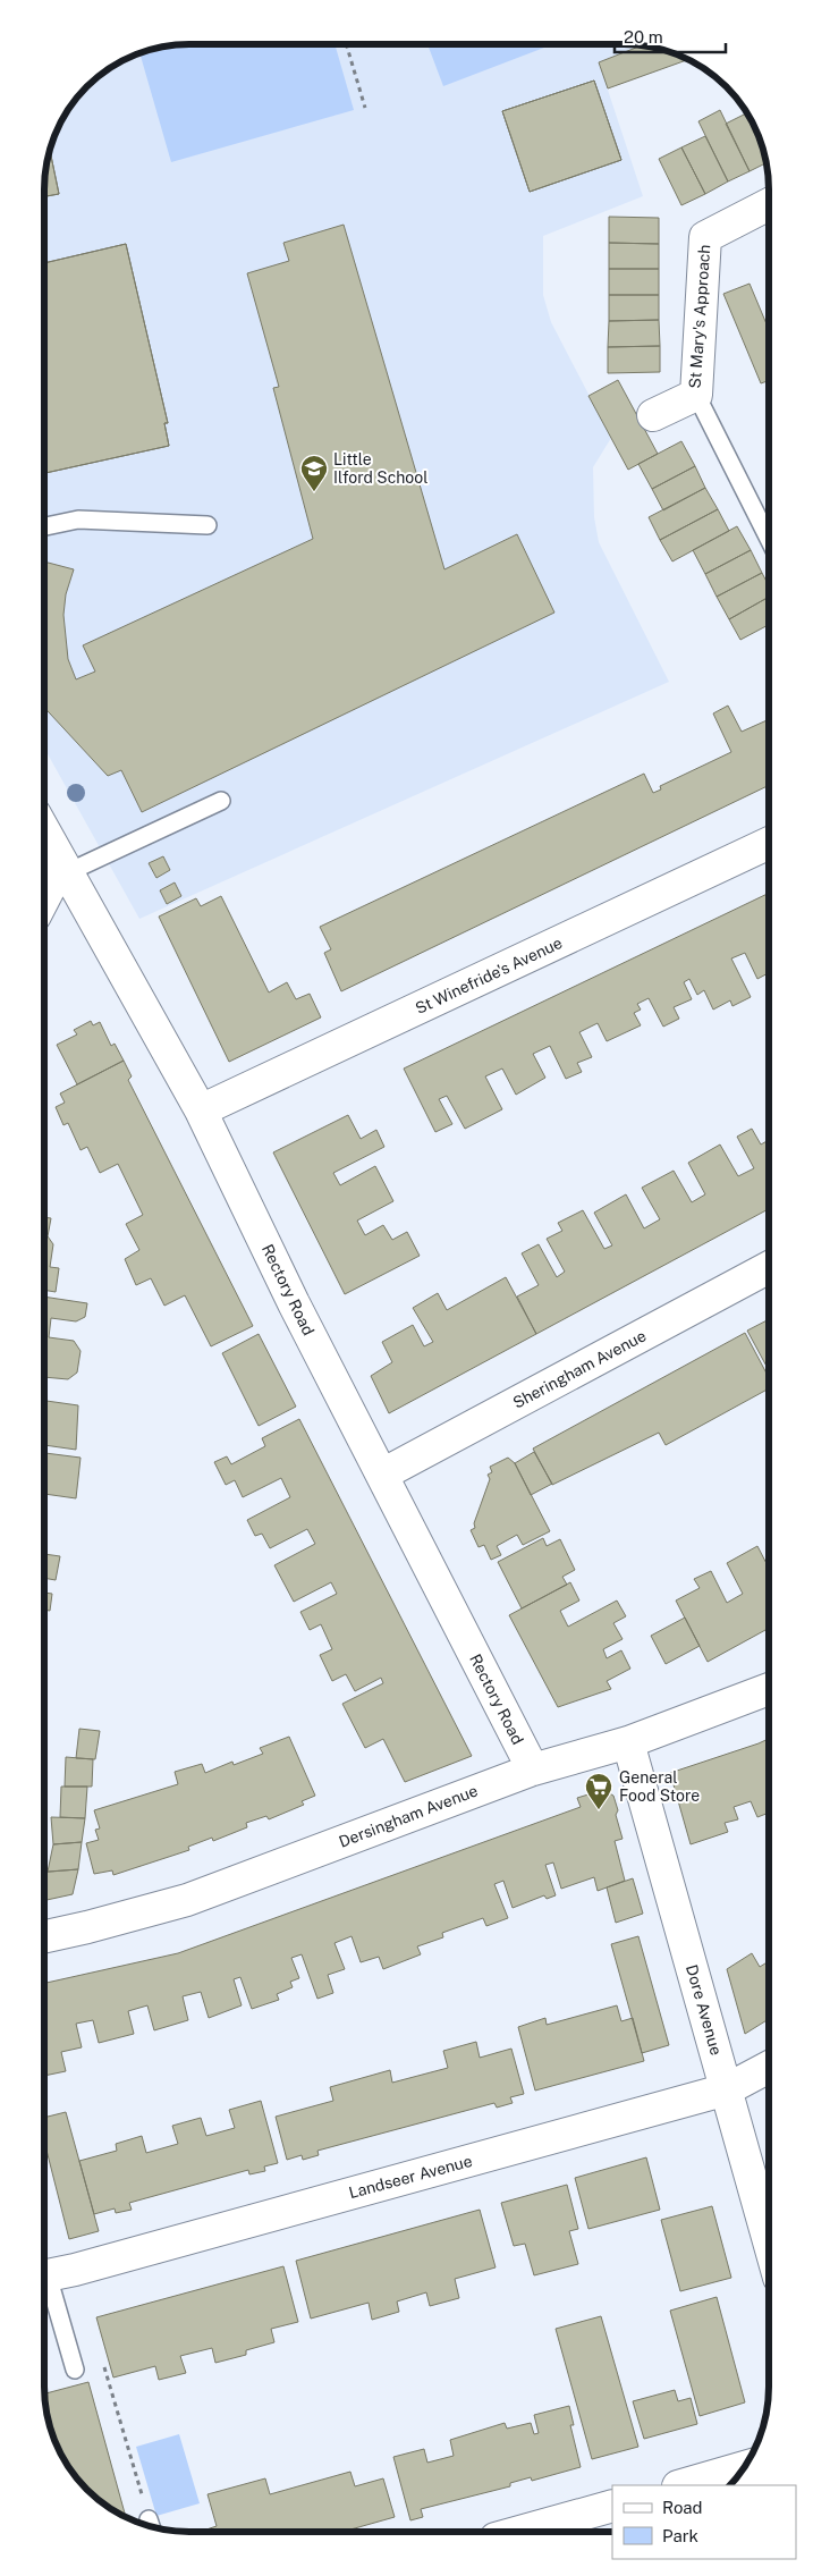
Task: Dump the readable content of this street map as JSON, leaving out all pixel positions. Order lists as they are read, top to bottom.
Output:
{
  "streets": {
    "street": [
      "St Mary's Approach",
      "St Winefride's Avenue",
      "Rectory Road",
      "Sheringham Avenue",
      "Dersingham Avenue",
      "Dore Avenue",
      "Landseer Avenue"
    ]
  },
  "crossings": [
    ["St Winefride's Avenue", "Rectory Road"],
    ["Rectory Road", "Sheringham Avenue"],
    ["Rectory Road", "Dersingham Avenue"],
    ["Dersingham Avenue", "Dore Avenue"],
    ["Dore Avenue", "Landseer Avenue"]
  ],
  "places": {
    "school or university": ["Little Ilford School"],
    "supermarket": ["General Food Store"]
  },
  "legend": ["Road", "Park"],
  "scale_bar": "20 m"
}
